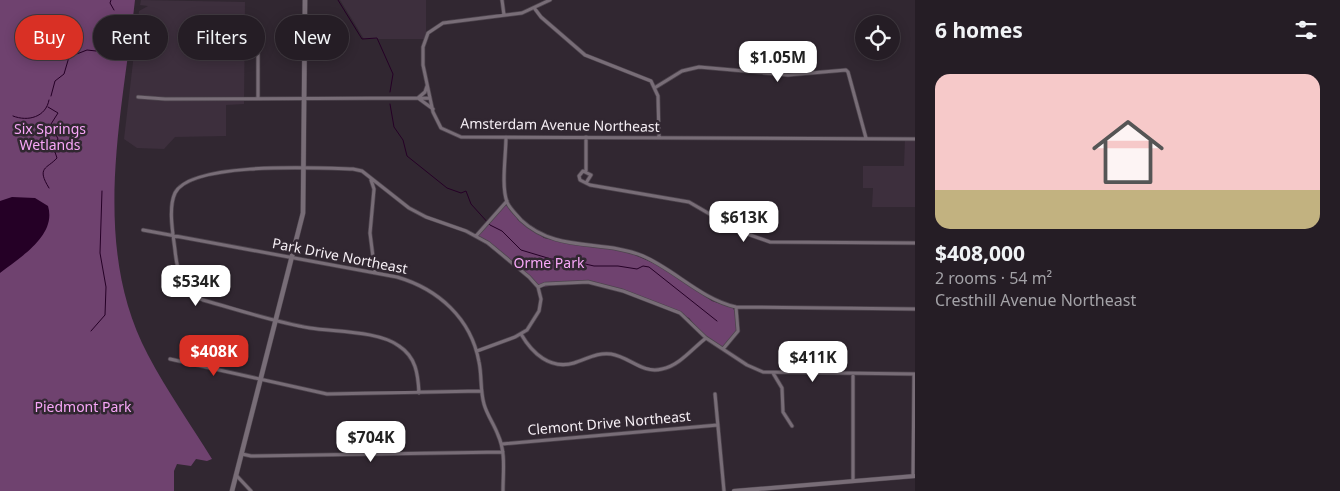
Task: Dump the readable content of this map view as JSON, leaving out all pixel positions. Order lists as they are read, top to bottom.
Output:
{
  "streets": {
    "street": ["Amsterdam Avenue Northeast", "Park Drive Northeast", "Clemont Drive Northeast"]
  },
  "crossings": [
    ["Park Drive Northeast", "Clemont Drive Northeast"]
  ],
  "parks": ["Six Springs Wetlands", "Orme Park", "Piedmont Park"],
  "page": {
    "heading": "6 homes",
    "chip": [
      "Buy",
      "Rent",
      "Filters",
      "New"
    ],
    "price": [
      "$1.05M",
      "$613K",
      "$534K",
      "$408K",
      "$411K",
      "$704K"
    ],
    "list": [
      {
        "name": "$408,000",
        "note": "2 rooms · 54 m² · Cresthill Avenue Northeast"
      }
    ]
  }
}
